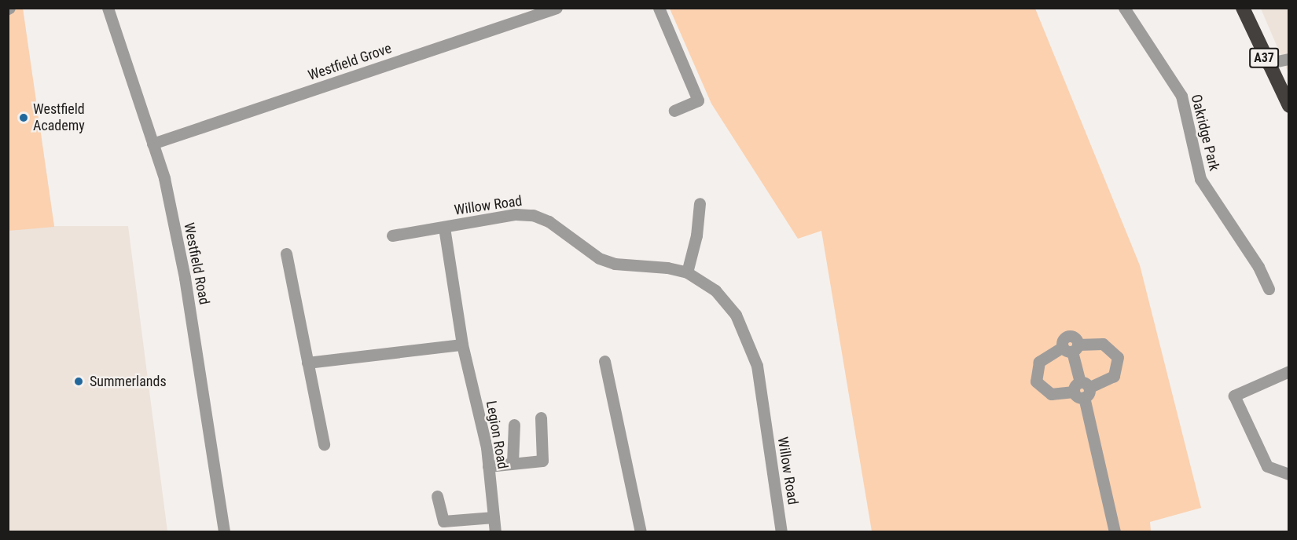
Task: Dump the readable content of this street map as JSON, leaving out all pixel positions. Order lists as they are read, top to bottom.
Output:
{
  "streets": {
    "highway": ["A37"],
    "street": [
      "Westfield Grove",
      "Oakridge Park",
      "Willow Road",
      "Westfield Road",
      "Legion Road"
    ]
  },
  "crossings": [
    ["Westfield Grove", "Westfield Road"],
    ["Willow Road", "Legion Road"]
  ],
  "places": ["Westfield Academy", "Summerlands"]
}
